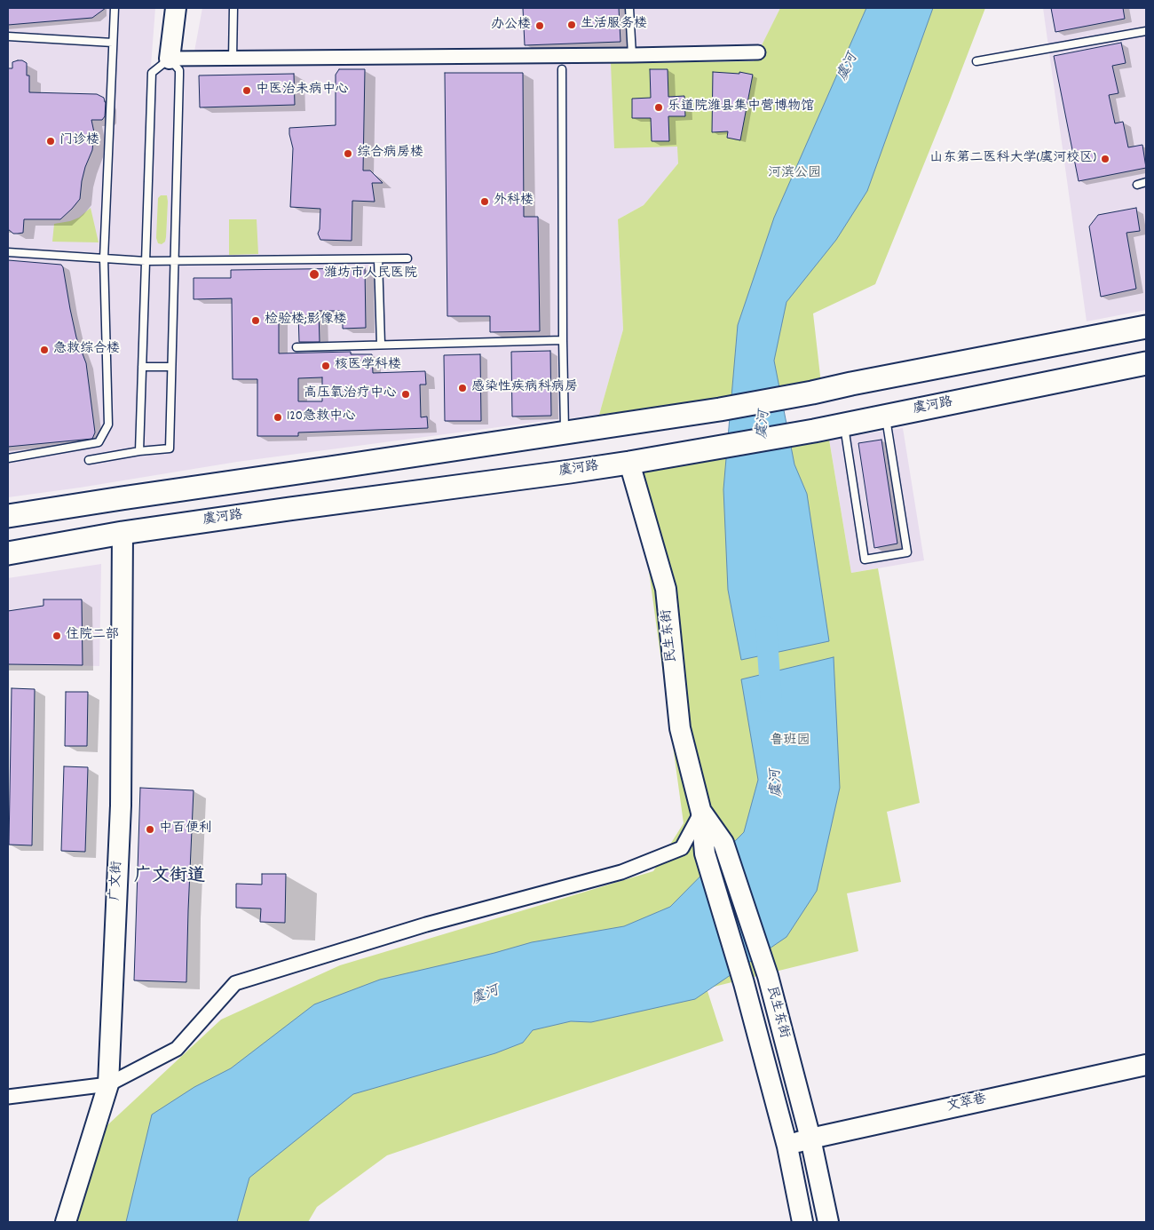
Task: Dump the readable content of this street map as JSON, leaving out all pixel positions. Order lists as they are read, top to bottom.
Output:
{
  "streets": {
    "main road": ["虞河路"],
    "street": ["民生东街", "广文街", "文萃巷"]
  },
  "crossings": [
    ["虞河路", "民生东街"],
    ["虞河路", "广文街"],
    ["民生东街", "文萃巷"]
  ],
  "districts": ["广文街道"],
  "water": ["虞河"],
  "parks": ["河滨公园", "鲁班园"],
  "places": [
    "生活服务楼",
    "办公楼",
    "中医治未病中心",
    "乐道院潍县集中营博物馆",
    "门诊楼",
    "综合病房楼",
    "山东第二医科大学(虞河校区)",
    "外科楼",
    "潍坊市人民医院",
    "检验楼;影像楼",
    "急救综合楼",
    "核医学科楼",
    "感染性疾病科病房",
    "高压氧治疗中心",
    "120急救中心",
    "住院二部",
    "中百便利"
  ]
}
